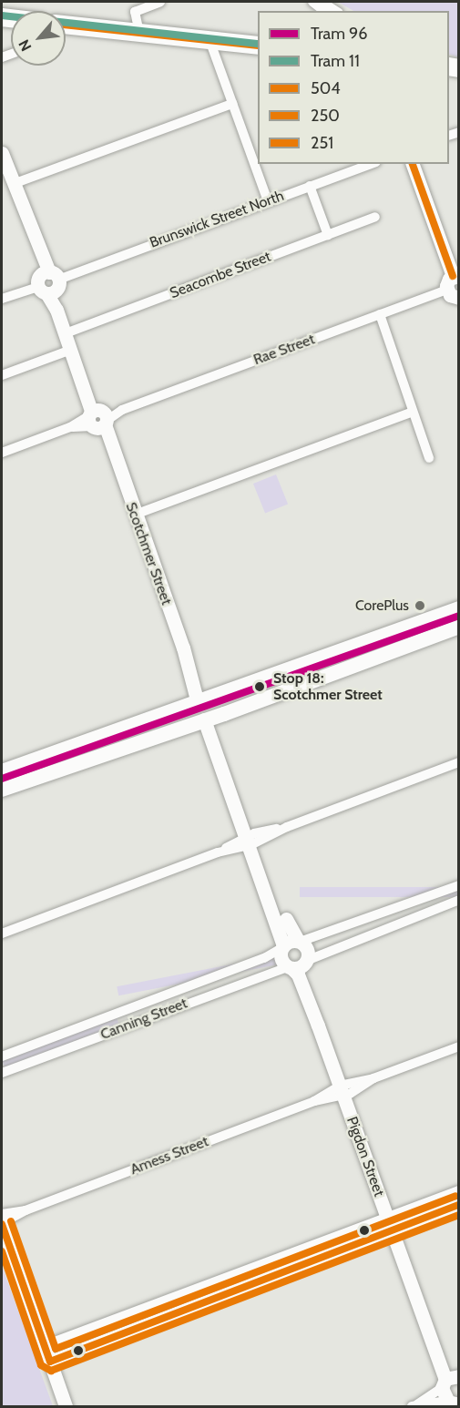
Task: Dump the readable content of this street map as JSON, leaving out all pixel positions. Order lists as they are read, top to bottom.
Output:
{
  "streets": {
    "street": [
      "Brunswick Street North",
      "Seacombe Street",
      "Rae Street",
      "Scotchmer Street",
      "Canning Street",
      "Amess Street",
      "Pigdon Street"
    ]
  },
  "crossings": [
    ["Brunswick Street North", "Scotchmer Street"],
    ["Seacombe Street", "Scotchmer Street"],
    ["Rae Street", "Scotchmer Street"],
    ["Canning Street", "Pigdon Street"],
    ["Amess Street", "Pigdon Street"]
  ],
  "places": ["CorePlus", "Stop 18: Scotchmer Street"],
  "lines": [
    "tram line 11",
    "transit line 504",
    "tram line 96",
    "transit line 251",
    "transit line 250"
  ],
  "legend": [
    "Tram 96",
    "Tram 11",
    "504",
    "250",
    "251"
  ],
  "north": "bottom left"
}
